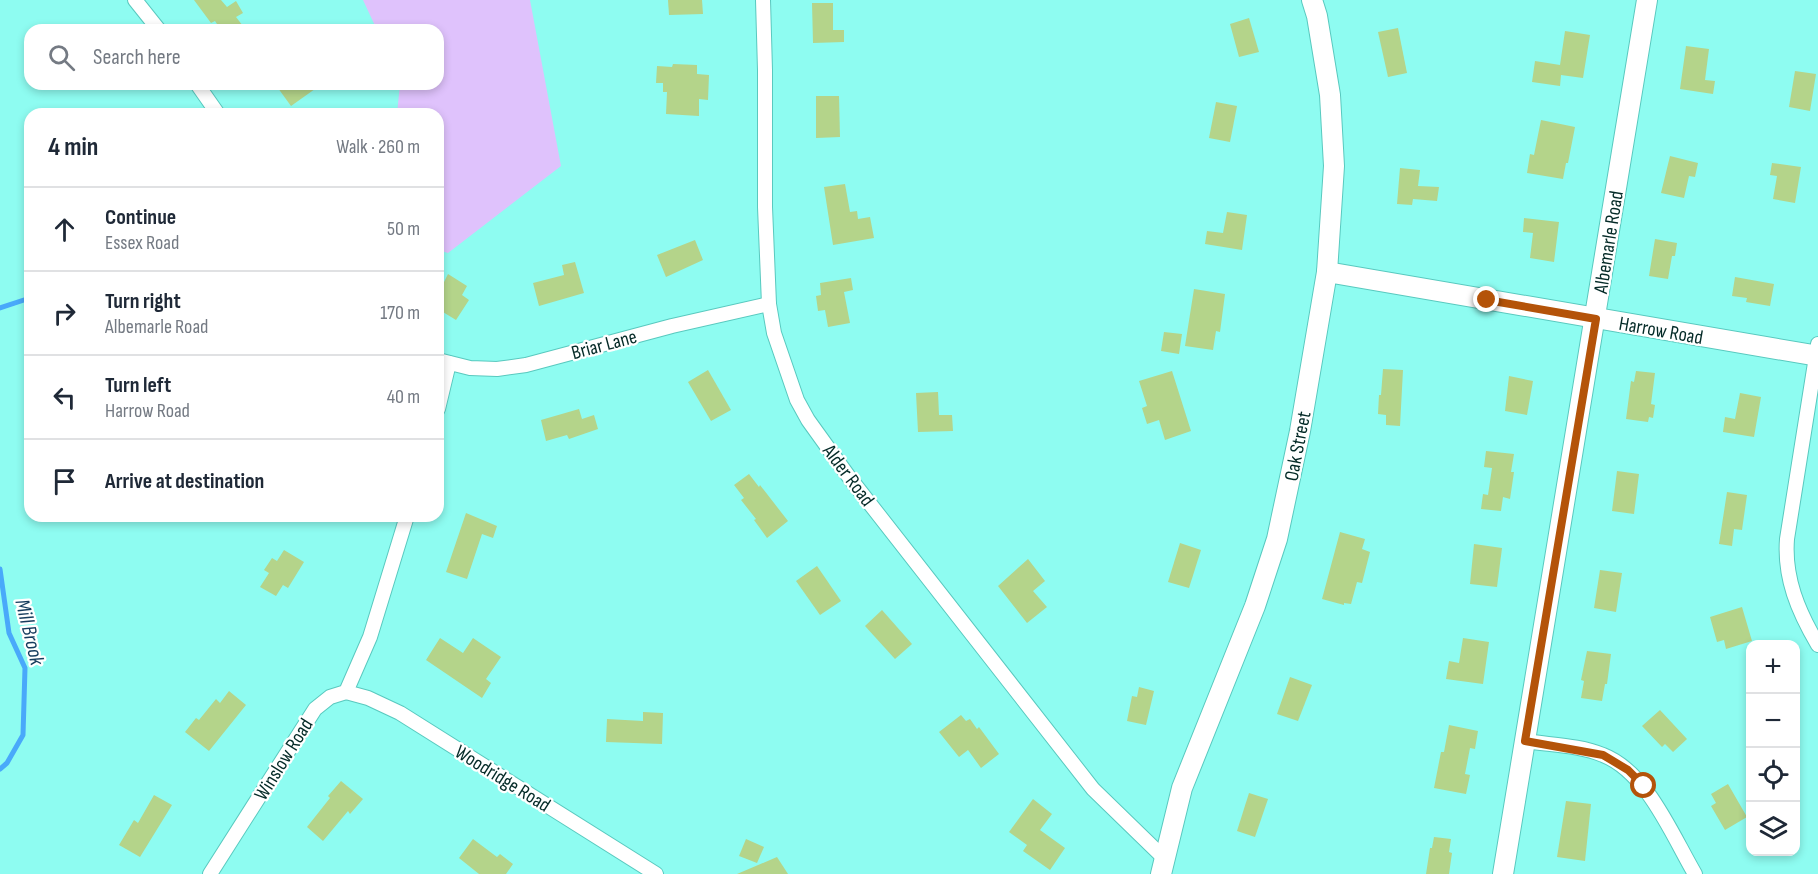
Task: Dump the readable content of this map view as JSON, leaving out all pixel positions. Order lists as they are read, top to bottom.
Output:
{
  "streets": {
    "street": [
      "Albemarle Road",
      "Harrow Road",
      "Briar Lane",
      "Oak Street",
      "Alder Road",
      "Winslow Road",
      "Woodridge Road"
    ]
  },
  "crossings": [
    ["Albemarle Road", "Harrow Road"],
    ["Harrow Road", "Oak Street"],
    ["Briar Lane", "Alder Road"],
    ["Oak Street", "Alder Road"],
    ["Winslow Road", "Woodridge Road"]
  ],
  "water": ["Mill Brook"],
  "page": {
    "search": "Search here",
    "heading": ["4 min", "Walk · 260 m"],
    "list": [
      ["Continue", "Essex Road", "50 m"],
      ["Turn right", "Albemarle Road", "170 m"],
      ["Turn left", "Harrow Road", "40 m"],
      "Arrive at destination"
    ],
    "map_buttons": ["+", "−"]
  }
}
